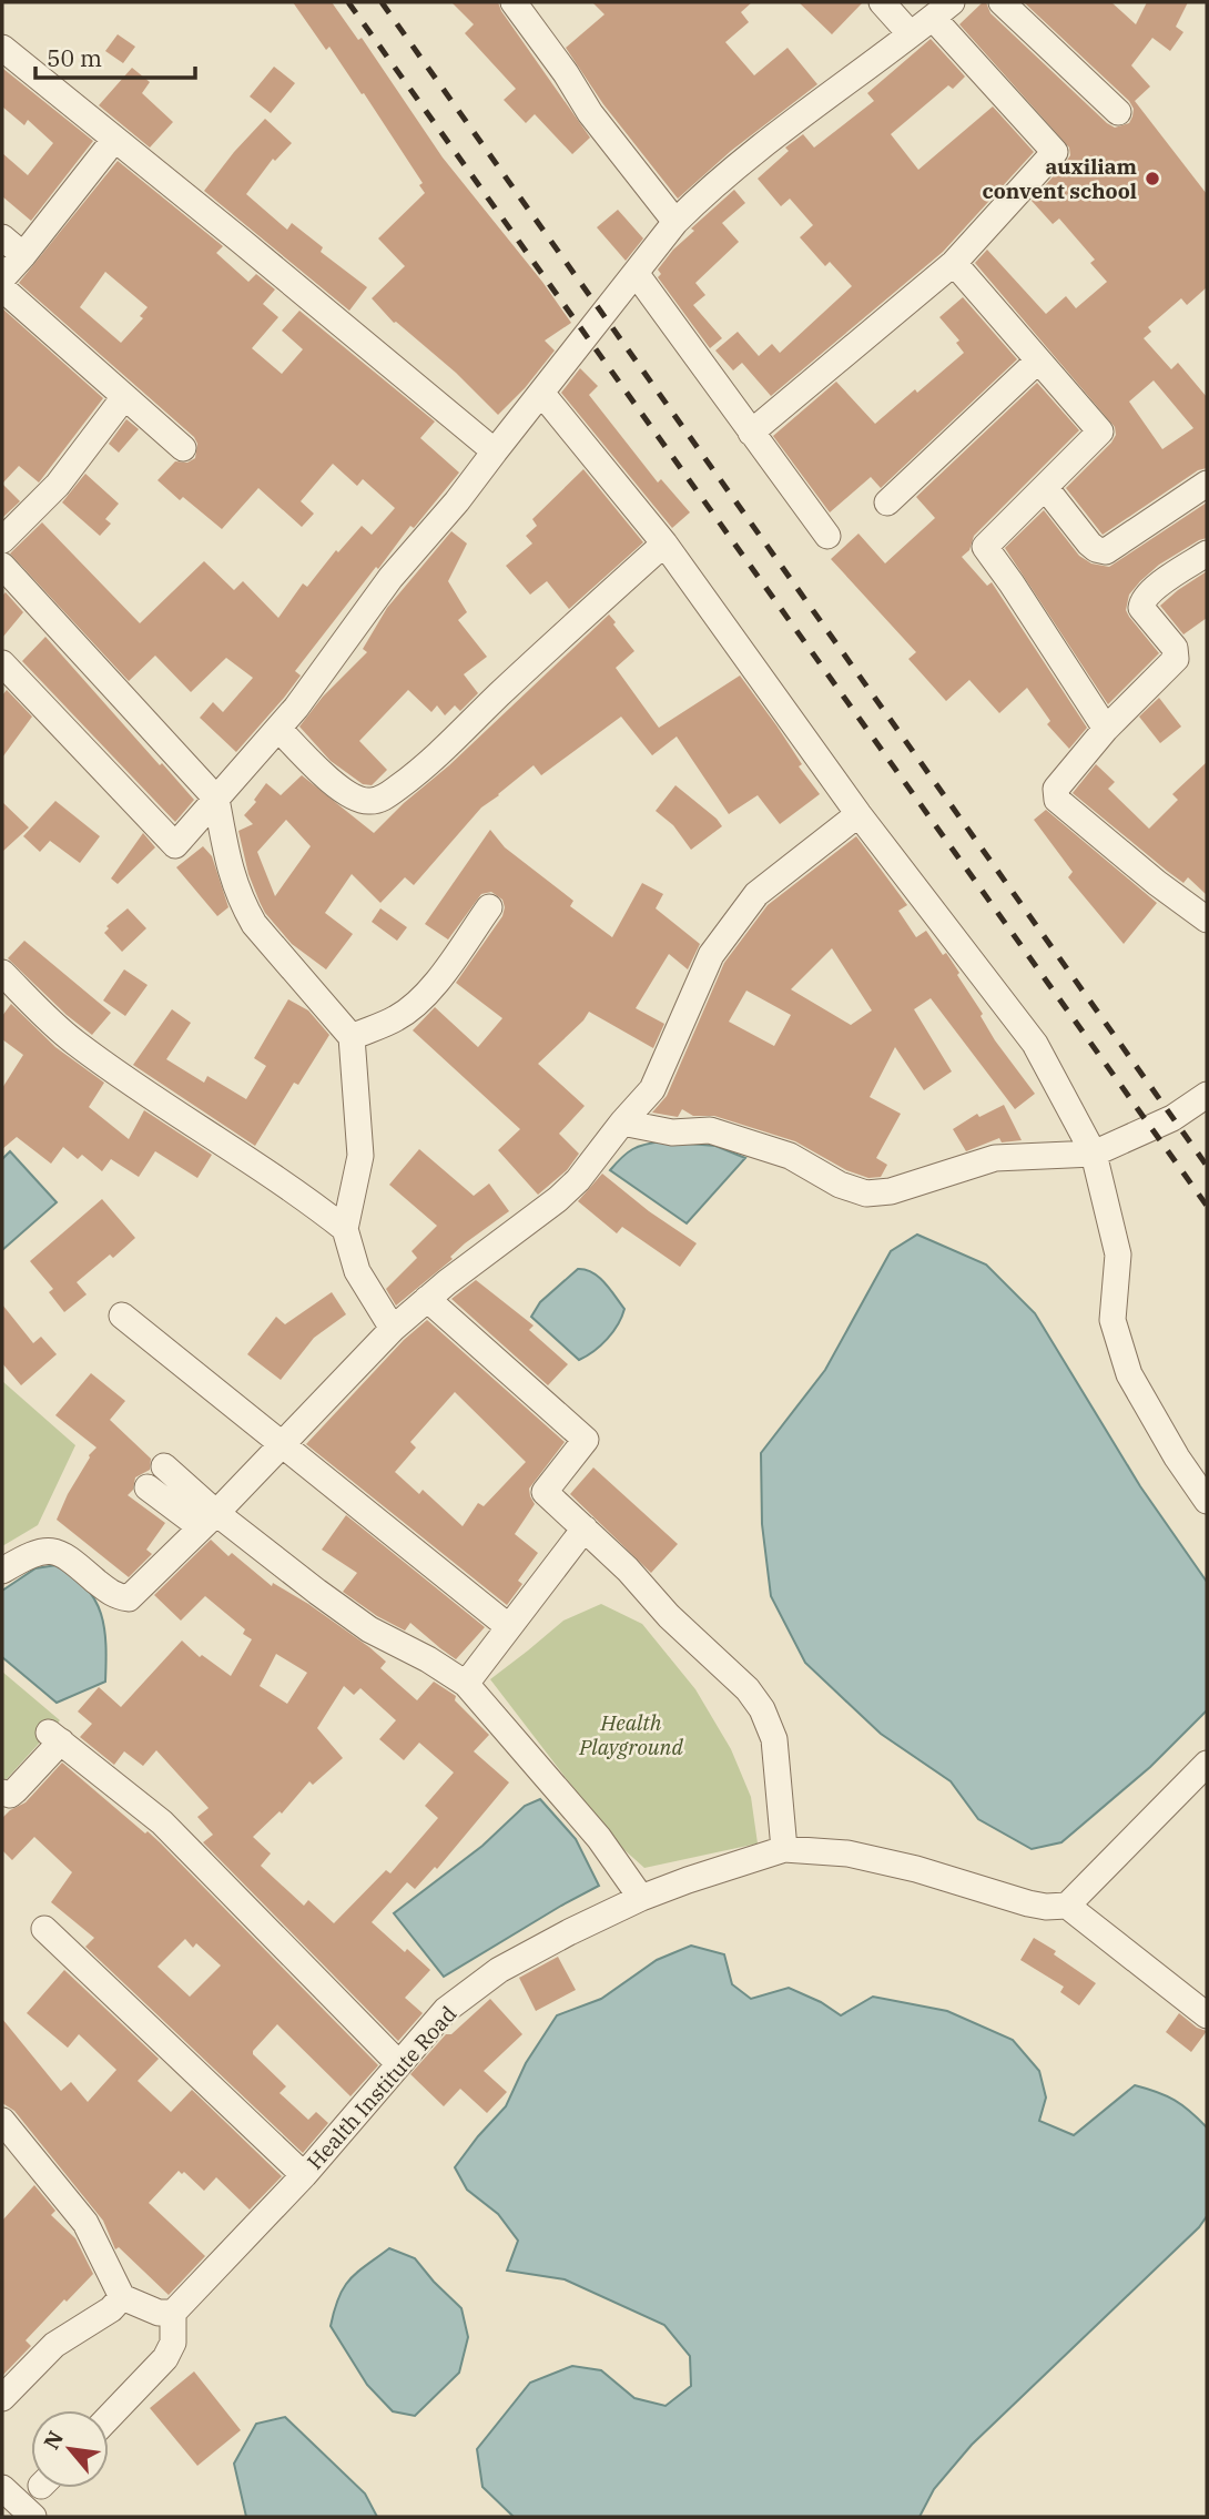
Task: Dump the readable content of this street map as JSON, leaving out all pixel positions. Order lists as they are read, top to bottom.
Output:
{
  "streets": {
    "street": ["Health Institute Road"]
  },
  "parks": ["Health Playground"],
  "places": ["auxiliam convent school"],
  "scale_bar": "50 m",
  "north": "top left"
}
